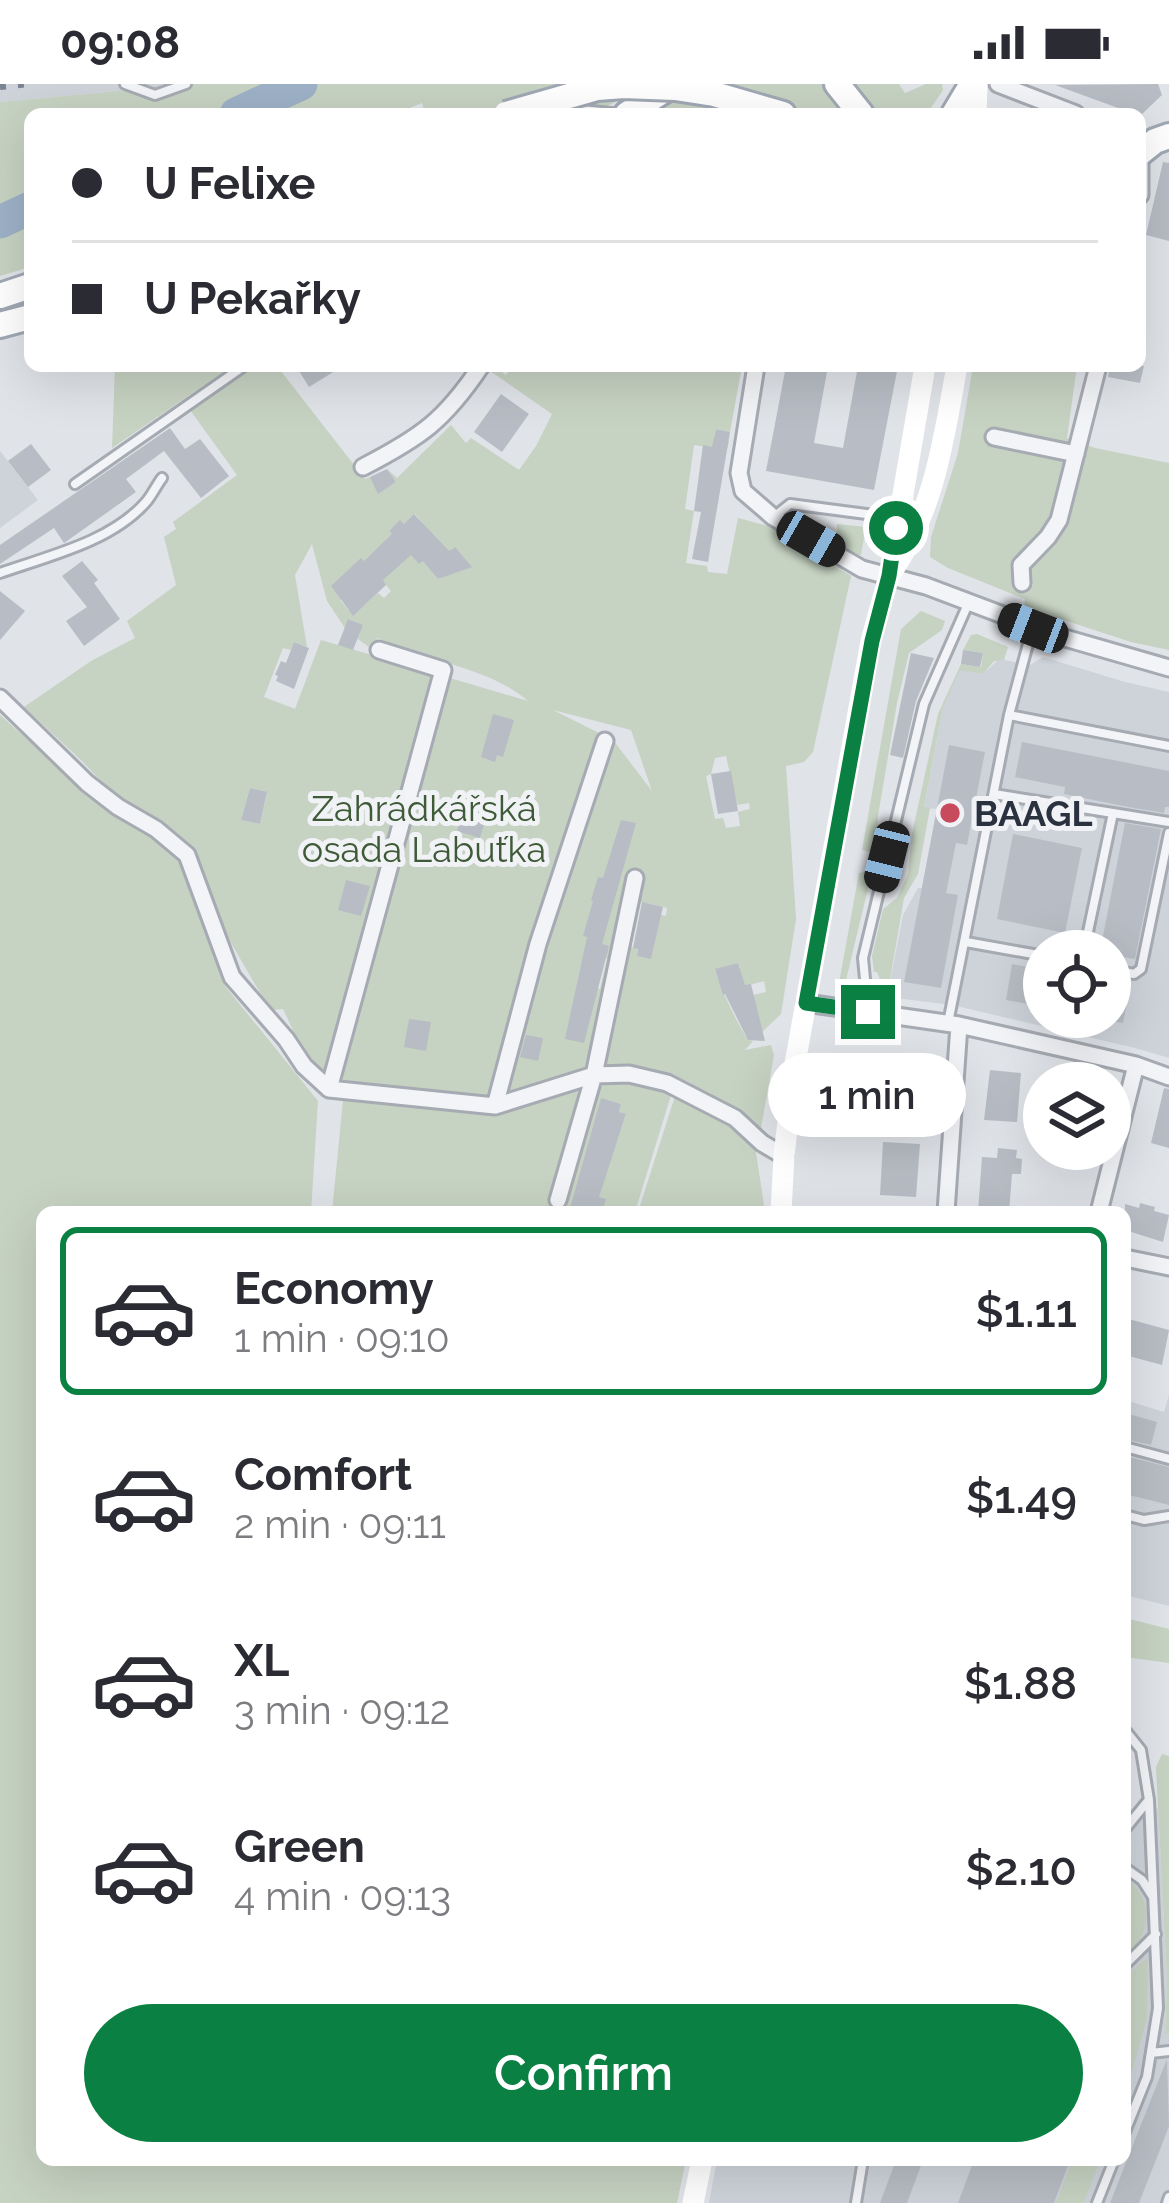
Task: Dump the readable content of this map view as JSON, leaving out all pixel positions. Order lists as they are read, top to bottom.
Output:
{
  "parks": ["Zahrádkářská osada Labuťka"],
  "places": ["BAAGL"],
  "page": {
    "status": "09:08",
    "banner": ["U Felixe", "U Pekařky"],
    "bubble": "1 min",
    "list": [
      {
        "name": "Economy",
        "note": "1 min · 09:10",
        "value": "$1.11"
      },
      {
        "name": "Comfort",
        "note": "2 min · 09:11",
        "value": "$1.49"
      },
      {
        "name": "XL",
        "note": "3 min · 09:12",
        "value": "$1.88"
      },
      {
        "name": "Green",
        "note": "4 min · 09:13",
        "value": "$2.10"
      }
    ],
    "buttons": "Confirm"
  }
}
